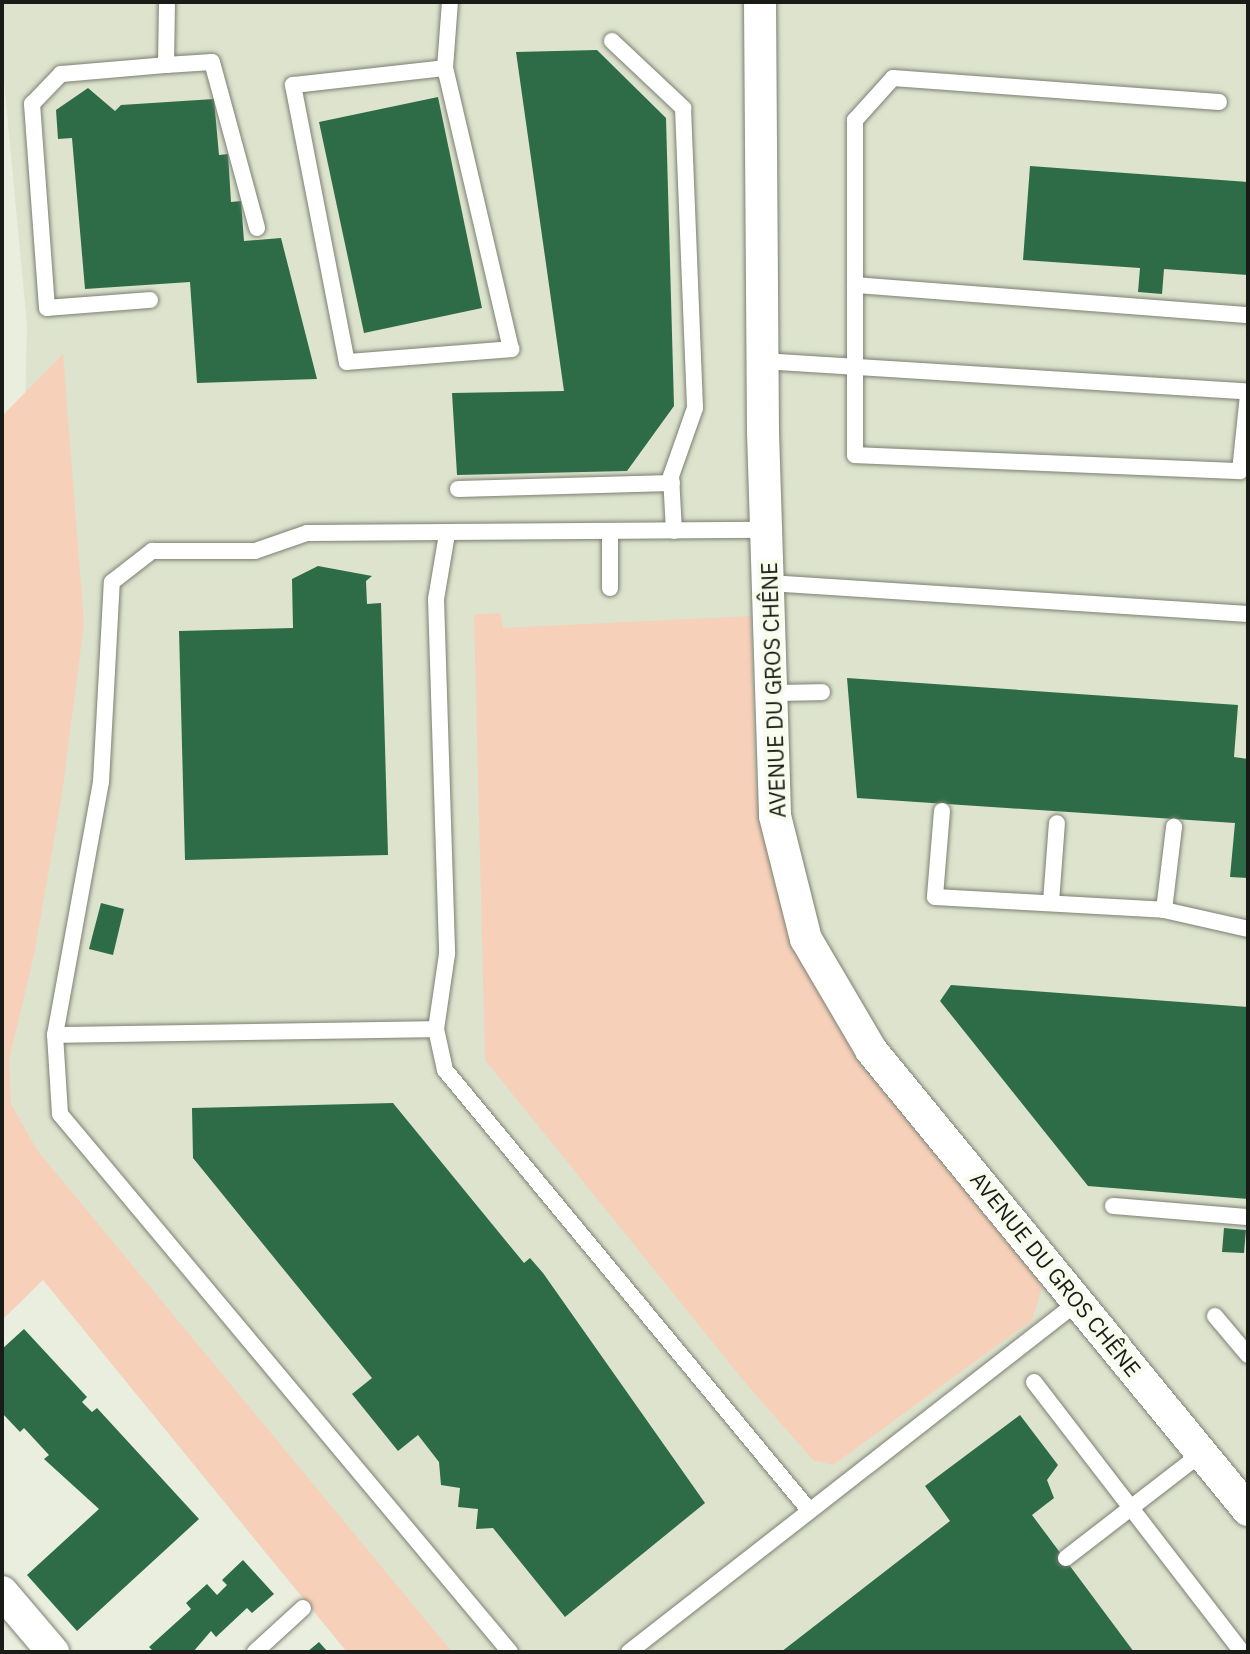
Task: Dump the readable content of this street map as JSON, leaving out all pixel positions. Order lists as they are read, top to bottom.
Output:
{
  "streets": {
    "street": ["AVENUE DU GROS CHÊNE"]
  }
}
